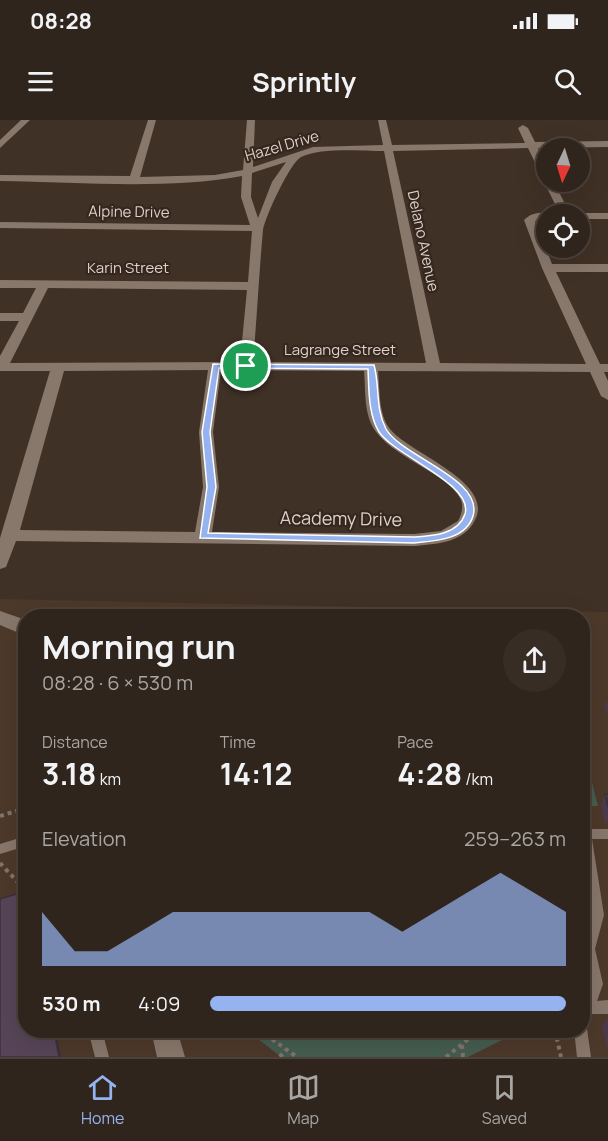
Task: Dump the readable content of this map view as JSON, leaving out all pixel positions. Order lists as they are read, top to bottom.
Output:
{
  "streets": {
    "street": [
      "Hazel Drive",
      "Alpine Drive",
      "Delano Avenue",
      "Karin Street",
      "Lagrange Street",
      "Academy Drive"
    ]
  },
  "crossings": [
    ["Hazel Drive", "Delano Avenue"],
    ["Delano Avenue", "Lagrange Street"],
    ["Lagrange Street", "Academy Drive"]
  ],
  "north": "bottom",
  "page": {
    "status": "08:28",
    "header": "Sprintly",
    "heading": ["Morning run", "08:28 · 6 × 530 m"],
    "stats": [
      ["Distance", "3.18 km"],
      ["Time", "14:12"],
      ["Pace", "4:28 /km"]
    ],
    "chart": ["Elevation", "259–263 m"],
    "list": [
      {
        "name": "530 m",
        "note": "4:09"
      }
    ],
    "tabs": ["Home", "Map", "Saved"]
  }
}
